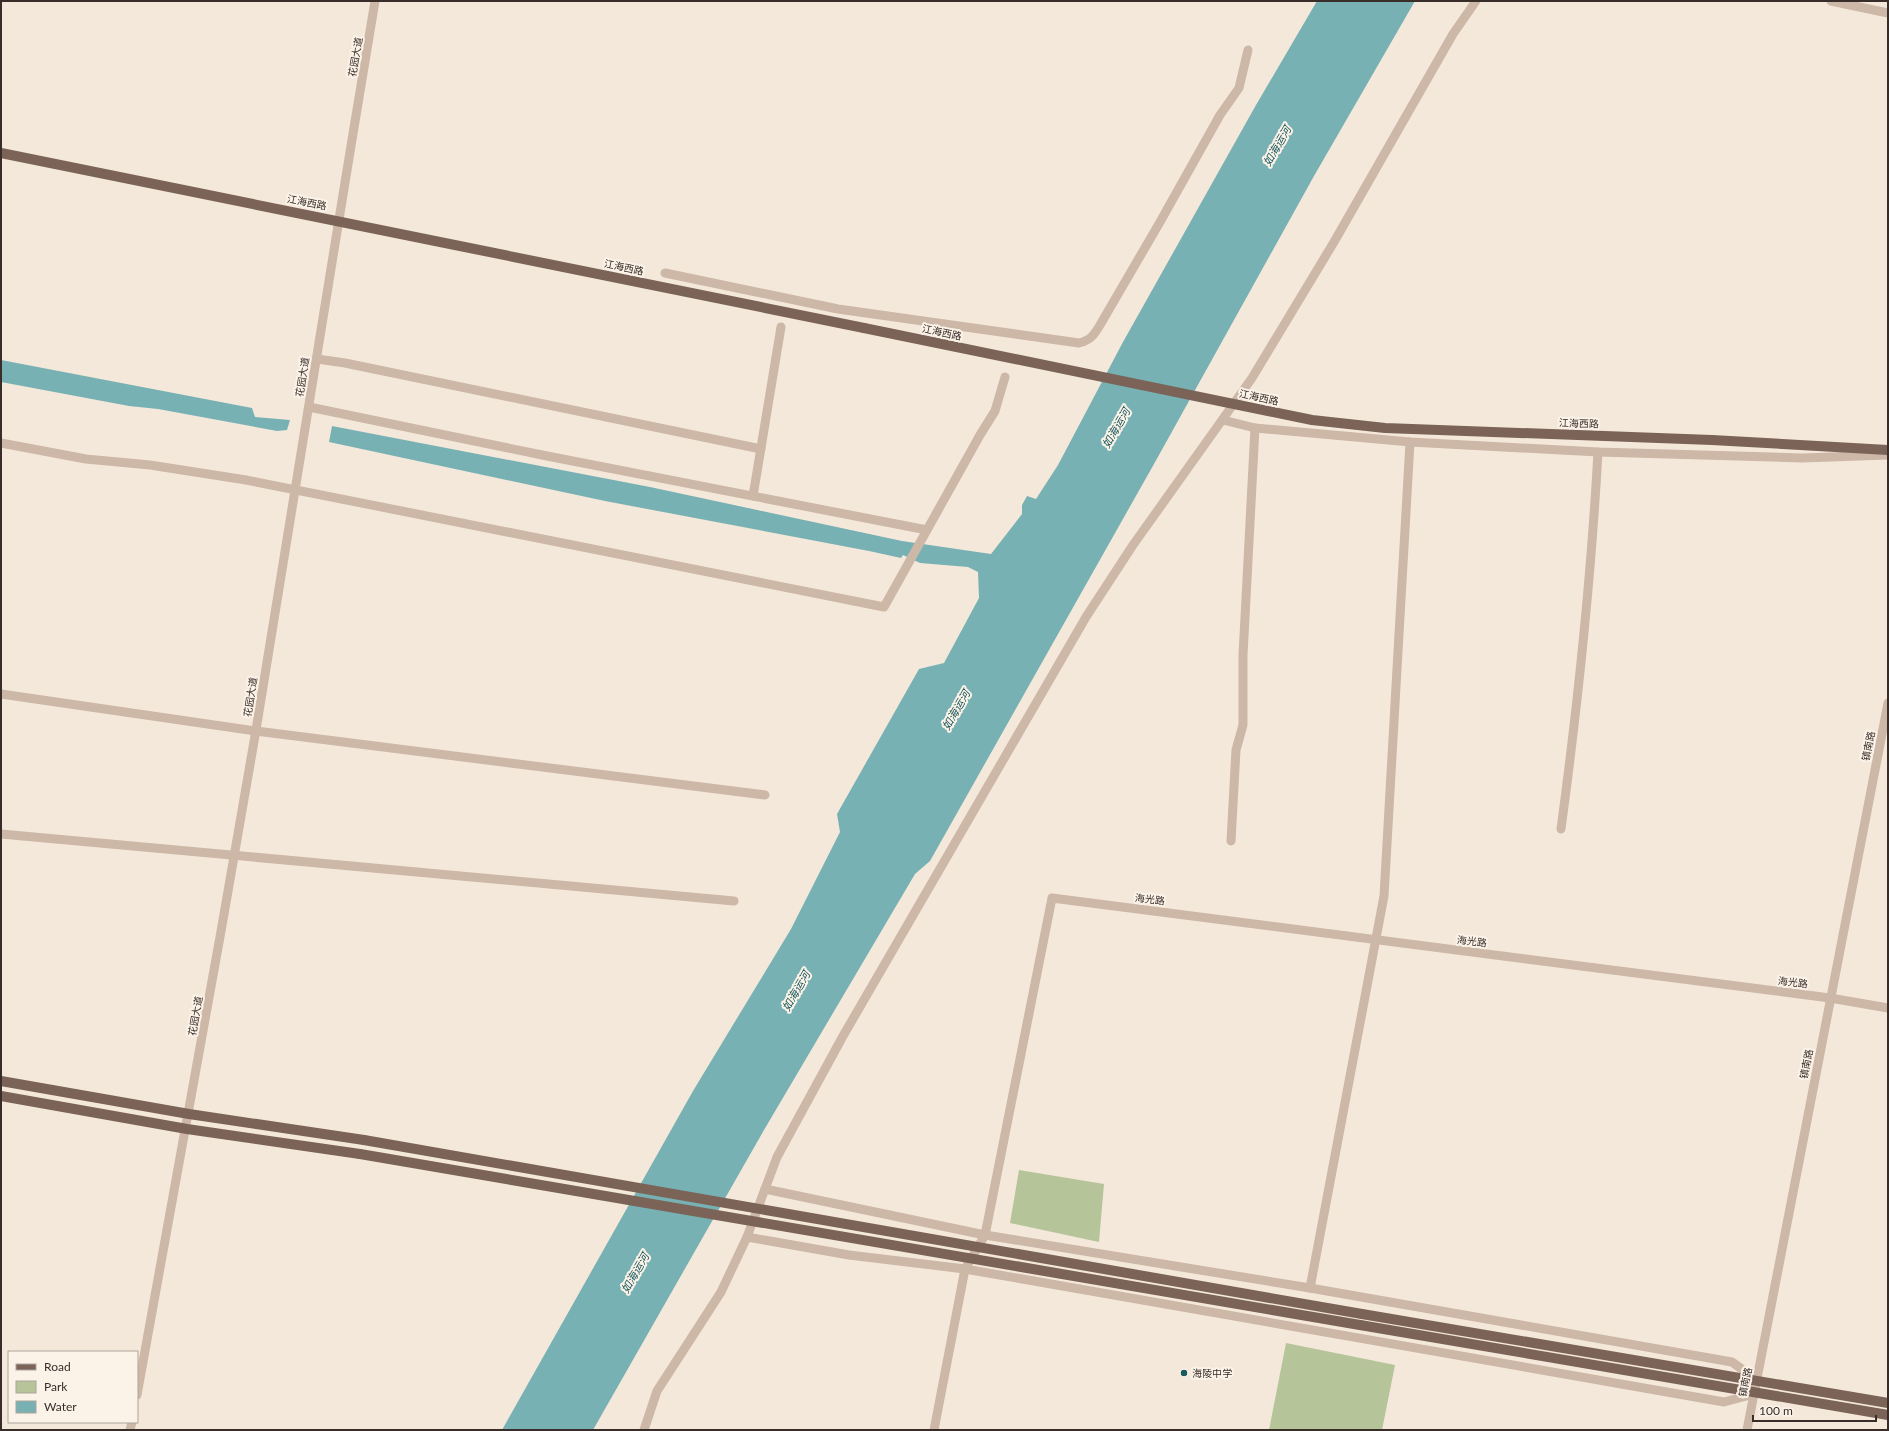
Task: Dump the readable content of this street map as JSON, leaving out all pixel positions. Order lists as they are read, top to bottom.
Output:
{
  "streets": {
    "main road": ["江海西路"],
    "street": ["花园大道", "镇南路", "海光路"]
  },
  "crossings": [
    ["花园大道", "江海西路"],
    ["镇南路", "海光路"]
  ],
  "water": ["如海运河"],
  "places": ["海陵中学"],
  "legend": ["Road", "Park", "Water"],
  "scale_bar": "100 m"
}
